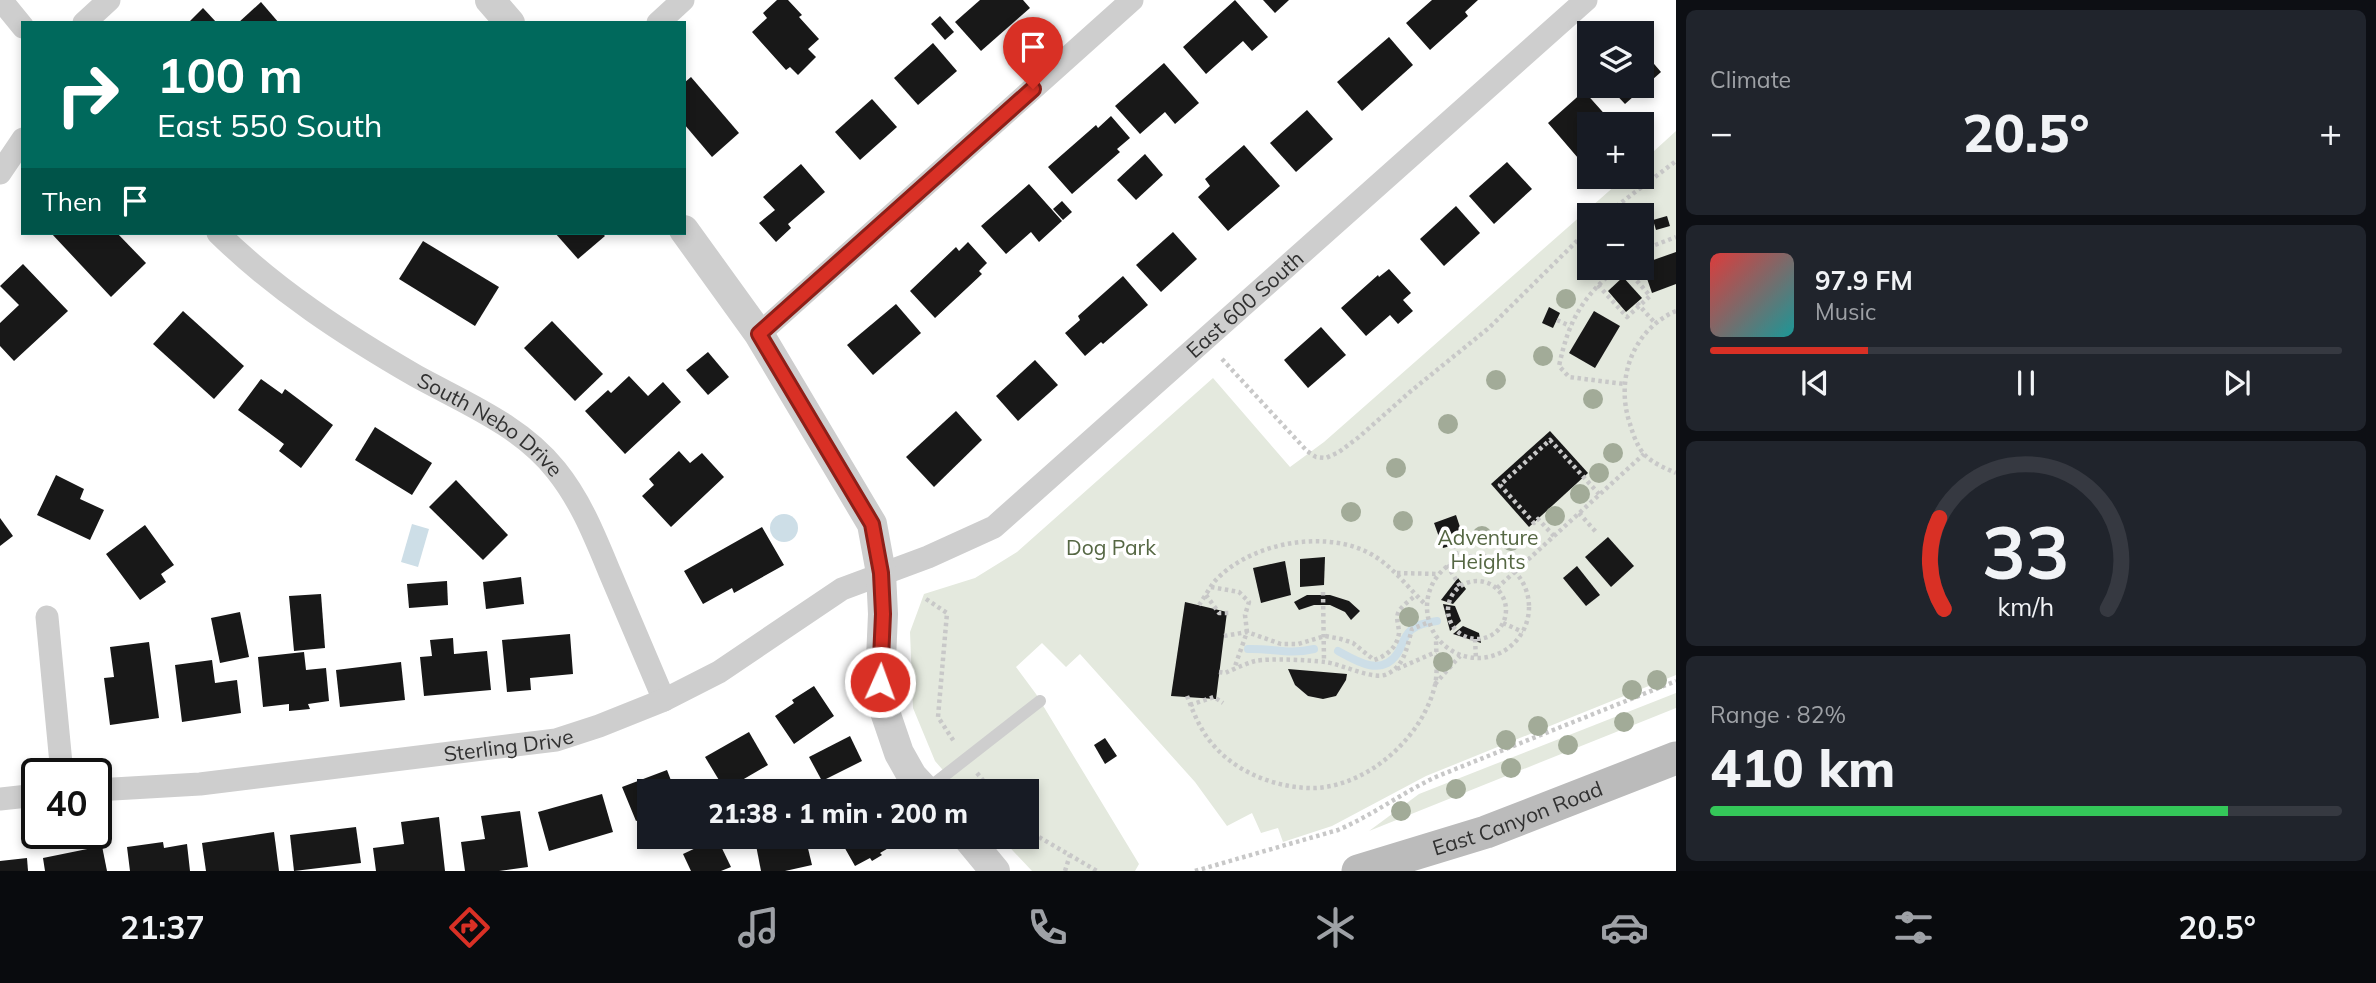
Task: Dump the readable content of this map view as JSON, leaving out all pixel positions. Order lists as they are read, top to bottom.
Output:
{
  "streets": {
    "main road": ["East Canyon Road"],
    "street": ["East 600 South", "South Nebo Drive", "Sterling Drive"]
  },
  "crossings": [
    ["East 600 South", "Sterling Drive"],
    ["South Nebo Drive", "Sterling Drive"]
  ],
  "parks": ["Adventure Heights", "Dog Park"],
  "page": {
    "tile": [
      "Climate",
      ["Range · 82%", "410 km"]
    ],
    "map_buttons": ["+", "−"],
    "turn": ["100 m", "East 550 South"],
    "heat": ["−", "20.5°", "+"],
    "then": "Then",
    "song": ["97.9 FM", "Music"],
    "limit": "40",
    "trip": "21:38 · 1 min · 200 m",
    "tabs": ["21:37", "20.5°"],
    "gauge": ["33", "km/h"]
  }
}
